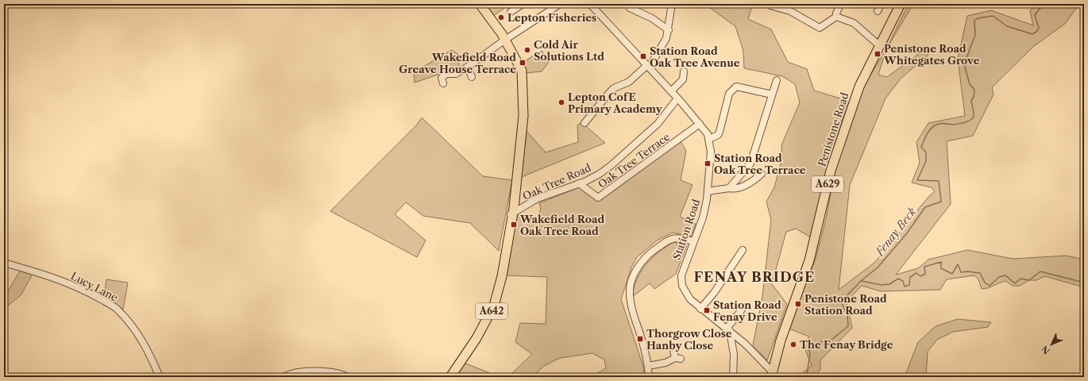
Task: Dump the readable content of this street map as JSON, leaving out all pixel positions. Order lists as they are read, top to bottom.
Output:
{
  "streets": {
    "highway": ["Penistone Road", "A629", "A642"],
    "street": [
      "Oak Tree Terrace",
      "Oak Tree Road",
      "Station Road",
      "Lucy Lane"
    ]
  },
  "crossings": [
    ["Penistone Road", "Station Road"],
    ["Oak Tree Terrace", "Oak Tree Road"],
    ["Oak Tree Terrace", "Station Road"],
    ["Oak Tree Road", "Station Road"],
    ["Oak Tree Road", "A642"]
  ],
  "districts": ["FENAY BRIDGE"],
  "water": ["Fenay Beck"],
  "places": {
    "other": [
      "Lepton Fisheries",
      "Cold Air Solutions Ltd",
      "Lepton CofE Primary Academy",
      "The Fenay Bridge"
    ],
    "transit": [
      "Penistone Road Whitegates Grove",
      "Station Road Oak Tree Avenue",
      "Wakefield Road Greave House Terrace",
      "Station Road Oak Tree Terrace",
      "Wakefield Road Oak Tree Road",
      "Penistone Road Station Road",
      "Station Road Fenay Drive",
      "Thorgrow Close Hanby Close"
    ]
  },
  "north": "bottom left"
}
